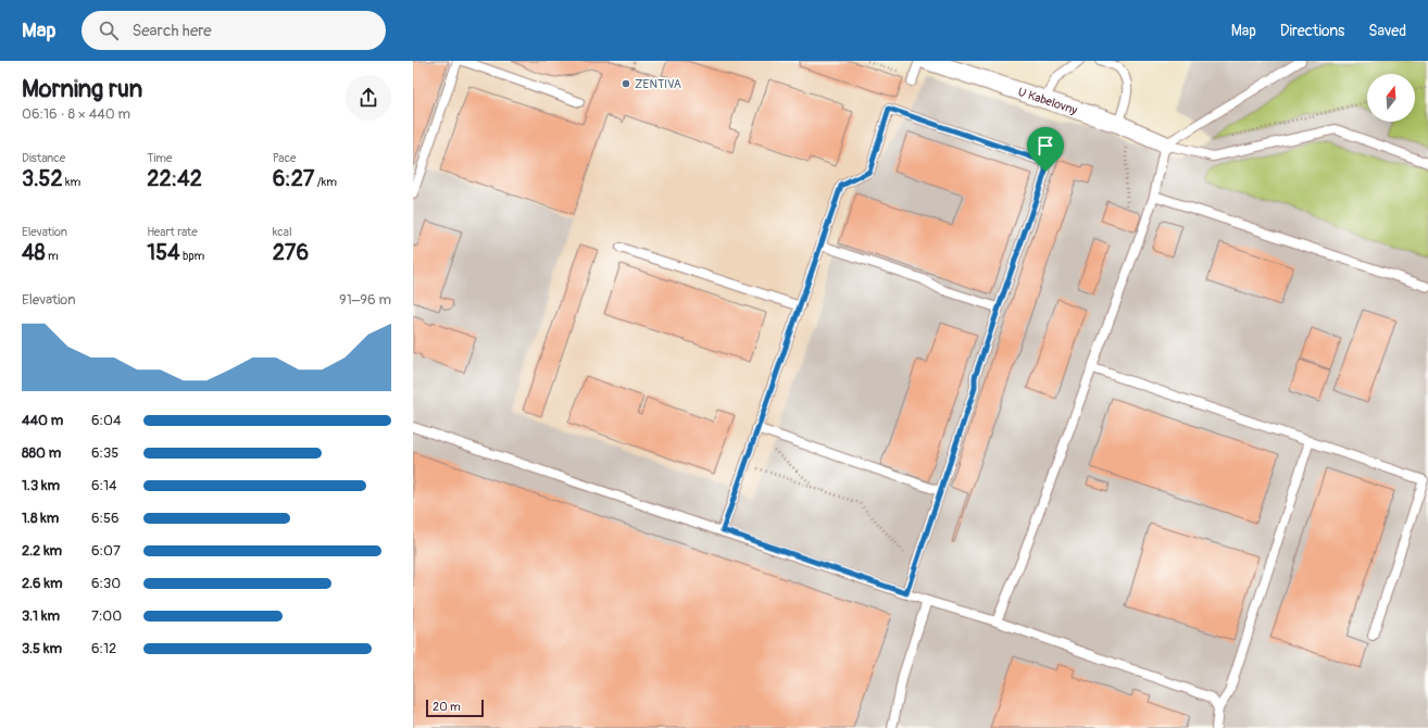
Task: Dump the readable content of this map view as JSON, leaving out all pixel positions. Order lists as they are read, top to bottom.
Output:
{
  "streets": {
    "street": ["U Kabelovny"]
  },
  "places": ["ZENTIVA"],
  "scale_bar": "20 m",
  "north": "top",
  "page": {
    "header": "Map",
    "search": "Search here",
    "nav": ["Map", "Directions", "Saved"],
    "heading": ["Morning run", "06:16 · 8 × 440 m"],
    "stats": [
      ["Distance", "3.52 km"],
      ["Time", "22:42"],
      ["Pace", "6:27 /km"],
      ["Elevation", "48 m"],
      ["Heart rate", "154 bpm"],
      ["kcal", "276"]
    ],
    "chart": ["Elevation", "91–96 m"],
    "list": [
      {
        "name": "440 m",
        "note": "6:04"
      },
      {
        "name": "880 m",
        "note": "6:35"
      },
      {
        "name": "1.3 km",
        "note": "6:14"
      },
      {
        "name": "1.8 km",
        "note": "6:56"
      },
      {
        "name": "2.2 km",
        "note": "6:07"
      },
      {
        "name": "2.6 km",
        "note": "6:30"
      },
      {
        "name": "3.1 km",
        "note": "7:00"
      },
      {
        "name": "3.5 km",
        "note": "6:12"
      }
    ],
    "scale": "20 m"
  }
}
